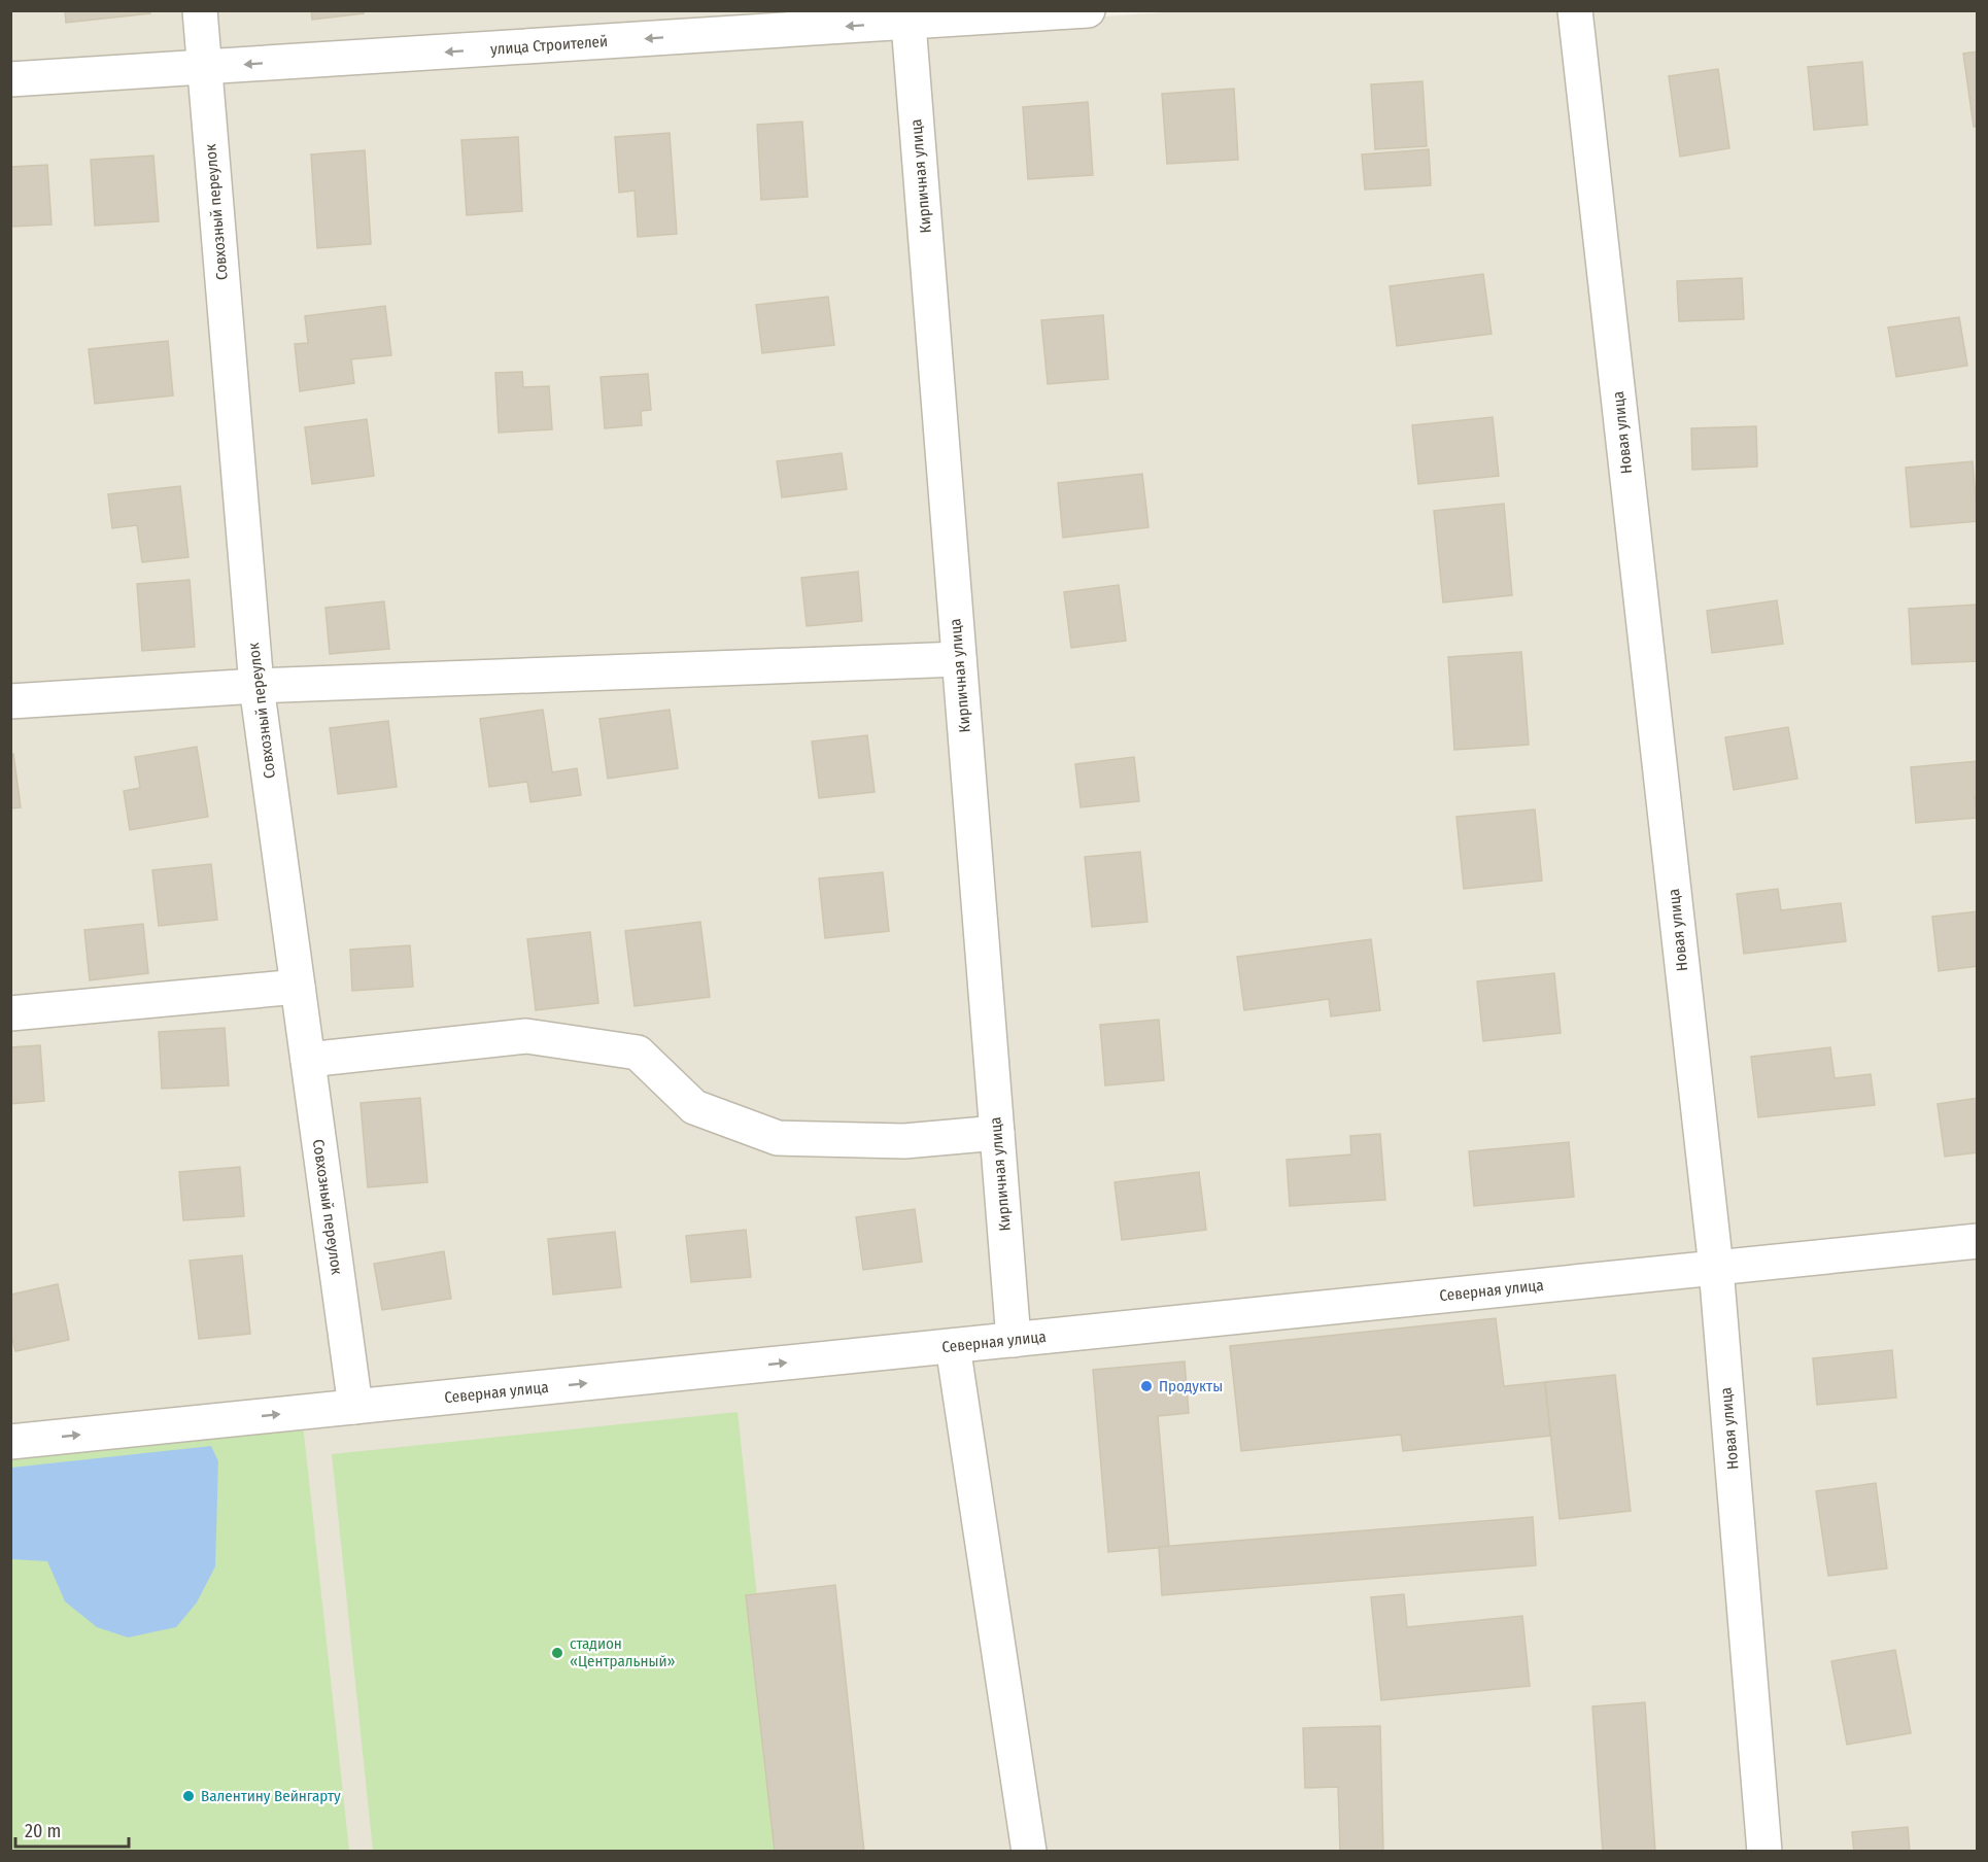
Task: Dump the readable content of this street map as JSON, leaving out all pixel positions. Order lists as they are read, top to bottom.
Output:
{
  "streets": {
    "street": [
      "улица Строителей",
      "Кирпичная улица",
      "Совхозный переулок",
      "Новая улица",
      "Северная улица"
    ]
  },
  "crossings": [
    ["улица Строителей", "Кирпичная улица"],
    ["улица Строителей", "Совхозный переулок"],
    ["Кирпичная улица", "Северная улица"],
    ["Совхозный переулок", "Северная улица"],
    ["Новая улица", "Северная улица"]
  ],
  "one_way": ["улица Строителей"],
  "places": ["Продукты", "стадион «Центральный»", "Валентину Вейнгарту"],
  "scale_bar": "20 m"
}
